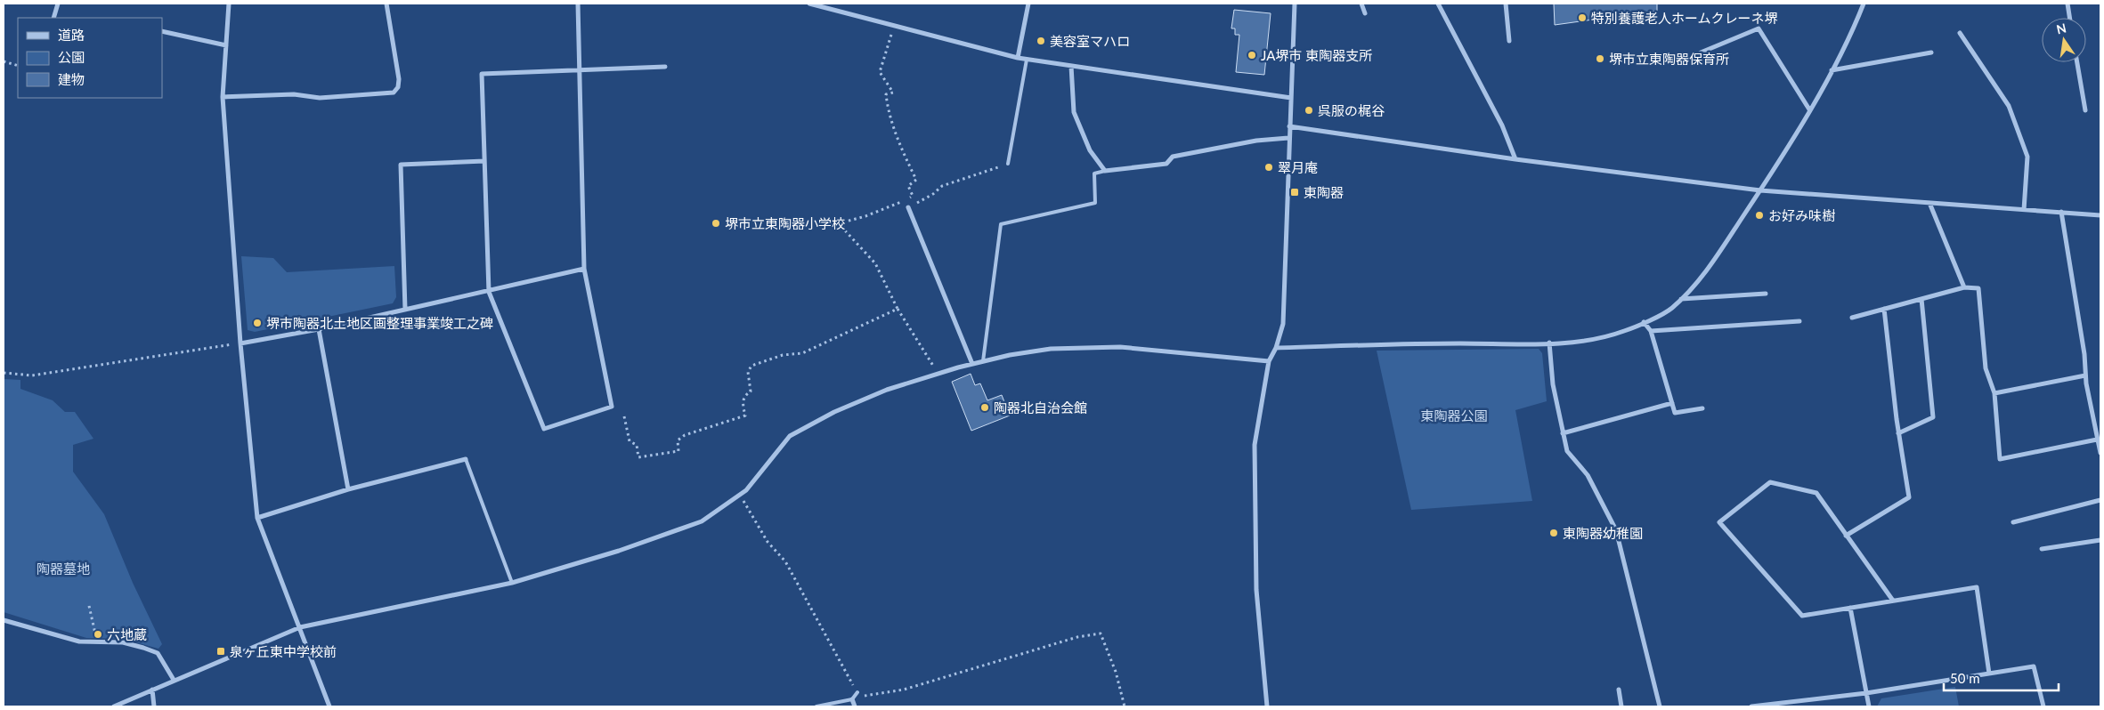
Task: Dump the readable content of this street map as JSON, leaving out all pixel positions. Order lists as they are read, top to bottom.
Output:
{
  "parks": ["東陶器公園", "陶器墓地"],
  "places": {
    "other": [
      "特別養護老人ホームクレーネ堺",
      "美容室マハロ",
      "JA堺市 東陶器支所",
      "堺市立東陶器保育所",
      "呉服の梶谷",
      "翠月庵",
      "お好み味樹",
      "堺市立東陶器小学校",
      "堺市陶器北土地区画整理事業竣工之碑",
      "陶器北自治会館",
      "東陶器幼稚園",
      "六地蔵"
    ],
    "transit": ["東陶器", "泉ヶ丘東中学校前"]
  },
  "legend": ["道路", "公園", "建物"],
  "scale_bar": "50 m",
  "north": "top"
}
